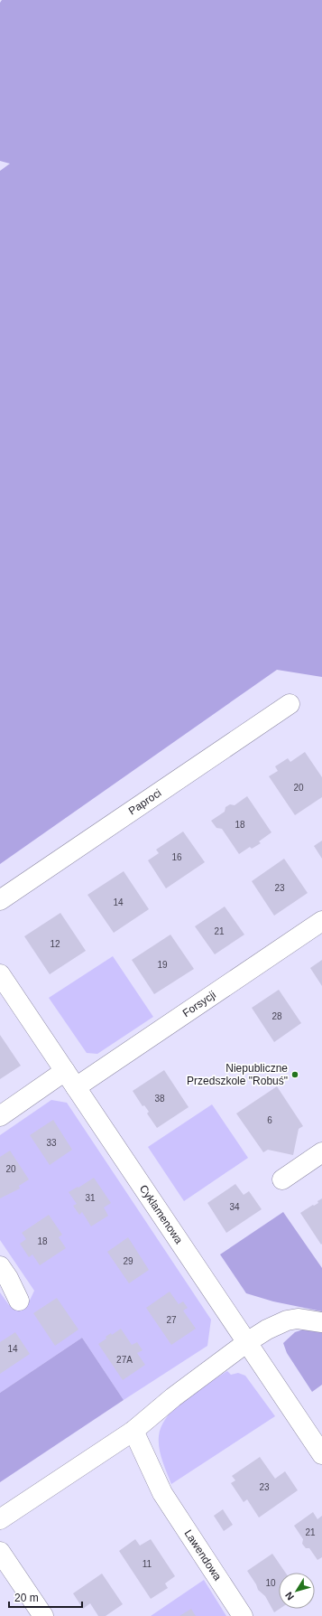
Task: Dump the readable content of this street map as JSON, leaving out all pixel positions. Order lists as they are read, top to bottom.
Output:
{
  "streets": {
    "street": [
      "Paproci",
      "Forsycji",
      "Cyklamenowa",
      "Lawendowa"
    ]
  },
  "crossings": [
    ["Forsycji", "Cyklamenowa"]
  ],
  "places": ["Niepubliczne Przedszkole \"Robuś\""],
  "house_numbers": [
    "20",
    "18",
    "16",
    "23",
    "14",
    "21",
    "12",
    "19",
    "28",
    "38",
    "6",
    "33",
    "20",
    "31",
    "34",
    "18",
    "29",
    "27",
    "14",
    "27A",
    "23",
    "21",
    "11",
    "10"
  ],
  "scale_bar": "20 m",
  "north": "bottom left"
}
